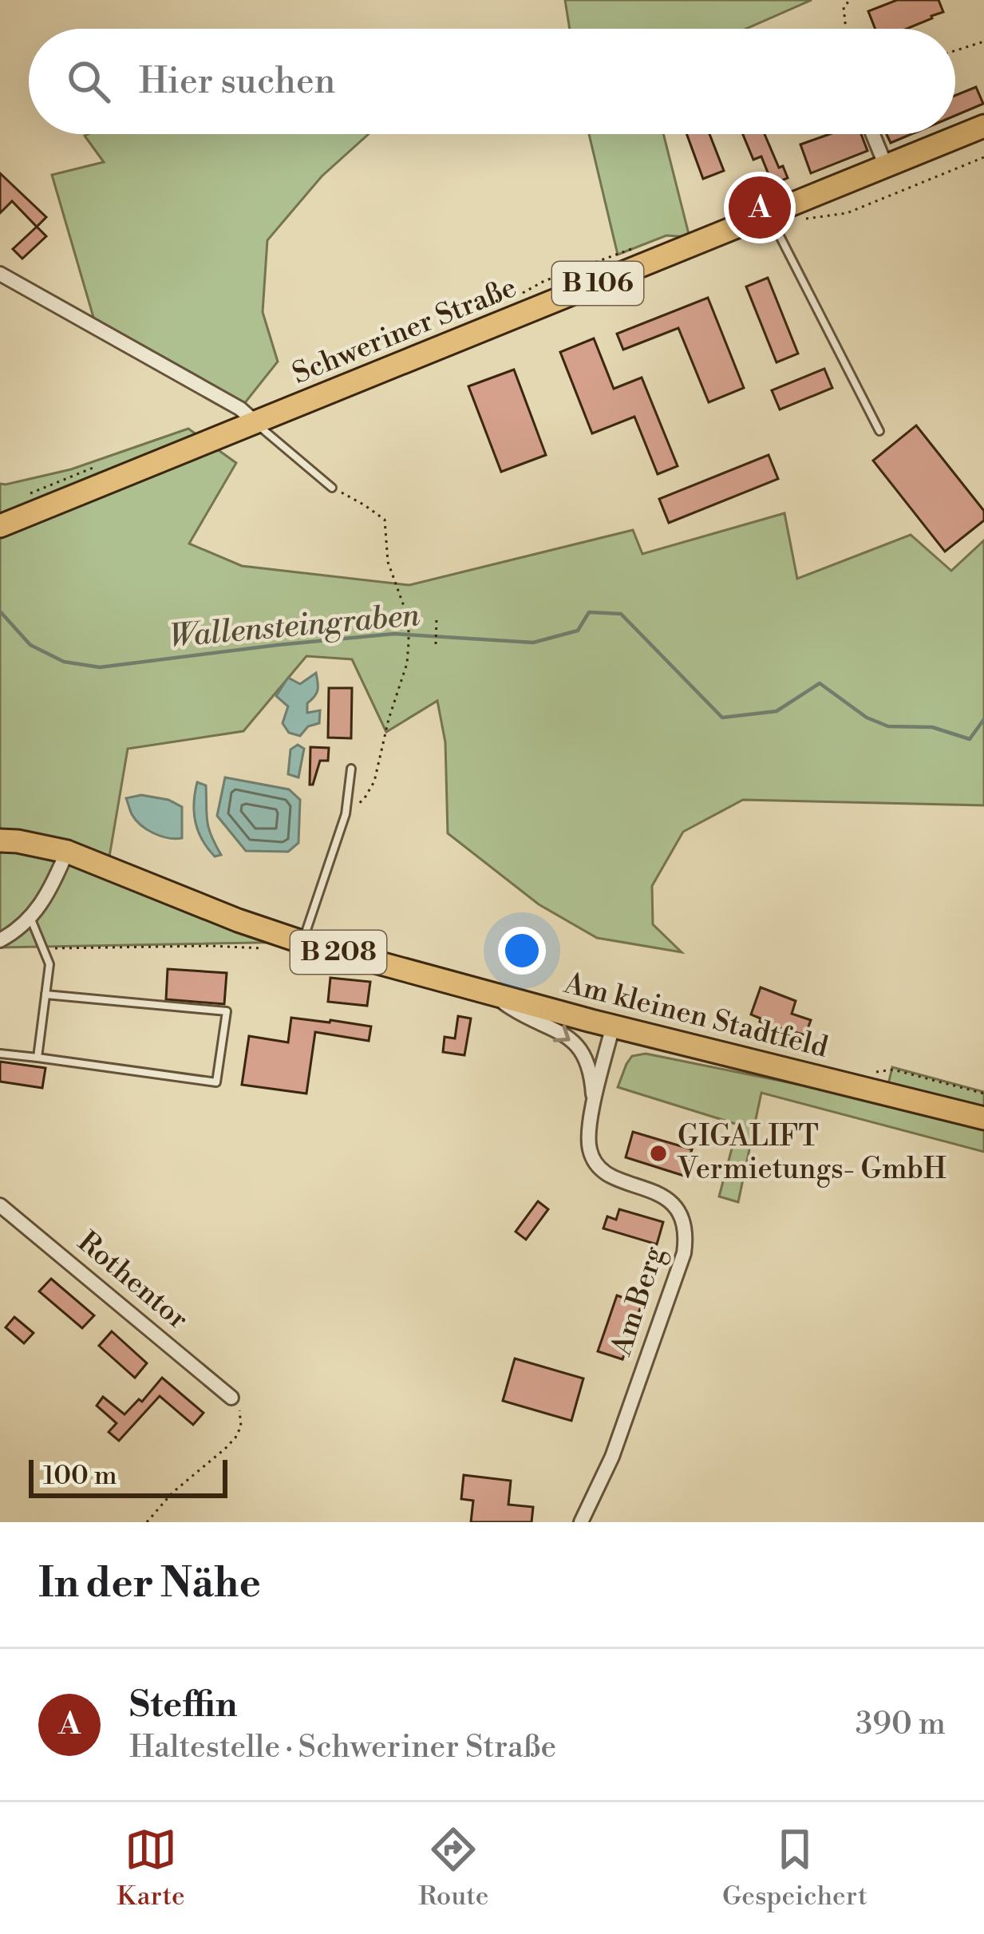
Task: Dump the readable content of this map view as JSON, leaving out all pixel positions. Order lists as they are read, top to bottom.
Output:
{
  "streets": {
    "main road": [
      "B 106",
      "Schweriner Straße",
      "B 208",
      "Am kleinen Stadtfeld"
    ],
    "street": ["Rothentor", "Am Berg"]
  },
  "crossings": [
    ["Am kleinen Stadtfeld", "Am Berg"]
  ],
  "water": ["Wallensteingraben"],
  "places": ["GIGALIFT Vermietungs- GmbH"],
  "scale_bar": "100 m",
  "page": {
    "search": "Hier suchen",
    "pins": "A",
    "scale": "100 m",
    "heading": "In der Nähe",
    "list": [
      {
        "mark": "A",
        "name": "Steffin",
        "note": "Haltestelle · Schweriner Straße",
        "value": "390 m"
      }
    ],
    "nav": ["Karte", "Route", "Gespeichert"]
  }
}
